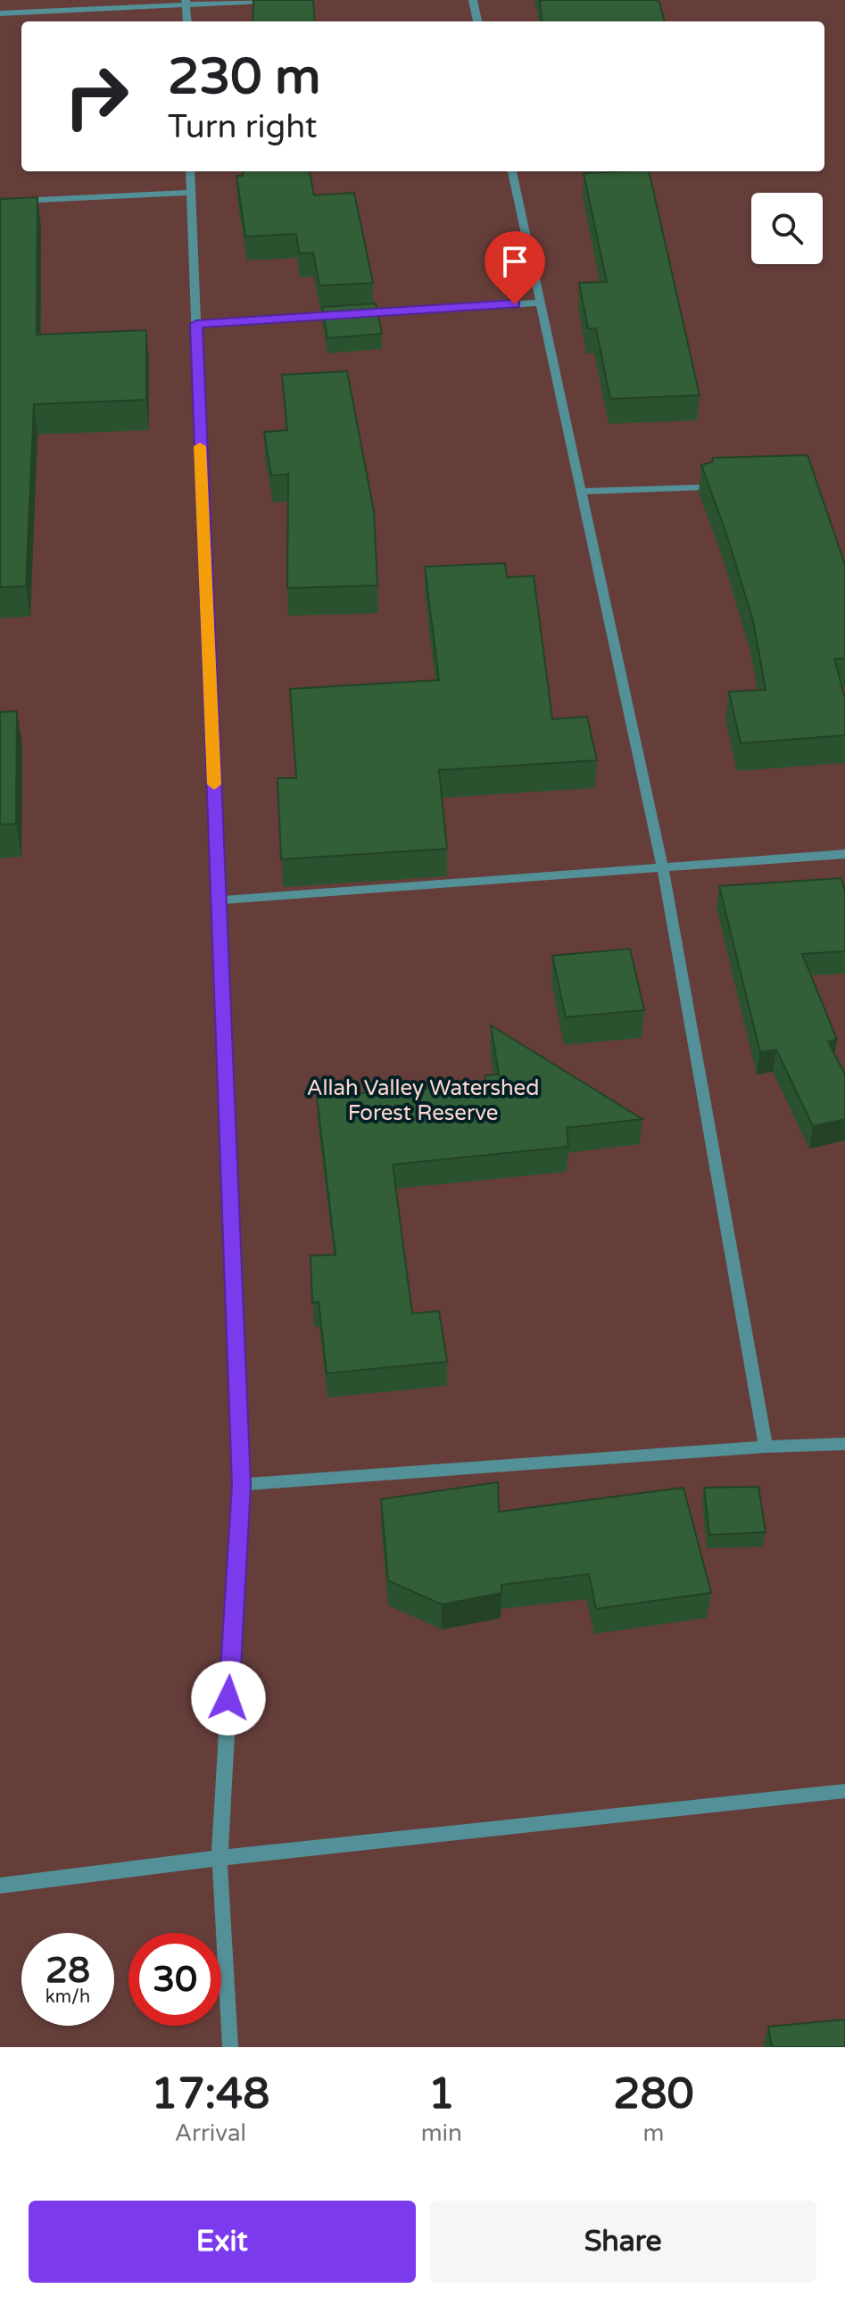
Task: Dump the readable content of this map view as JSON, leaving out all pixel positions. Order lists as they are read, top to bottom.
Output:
{
  "parks": ["Allah Valley Watershed Forest Reserve"],
  "page": {
    "turn": ["230 m", "Turn right"],
    "speed": "28 km/h",
    "limit": "30",
    "eta": [
      "17:48",
      "Arrival",
      "1",
      "min",
      "280",
      "m"
    ],
    "buttons": ["Exit", "Share"]
  }
}
